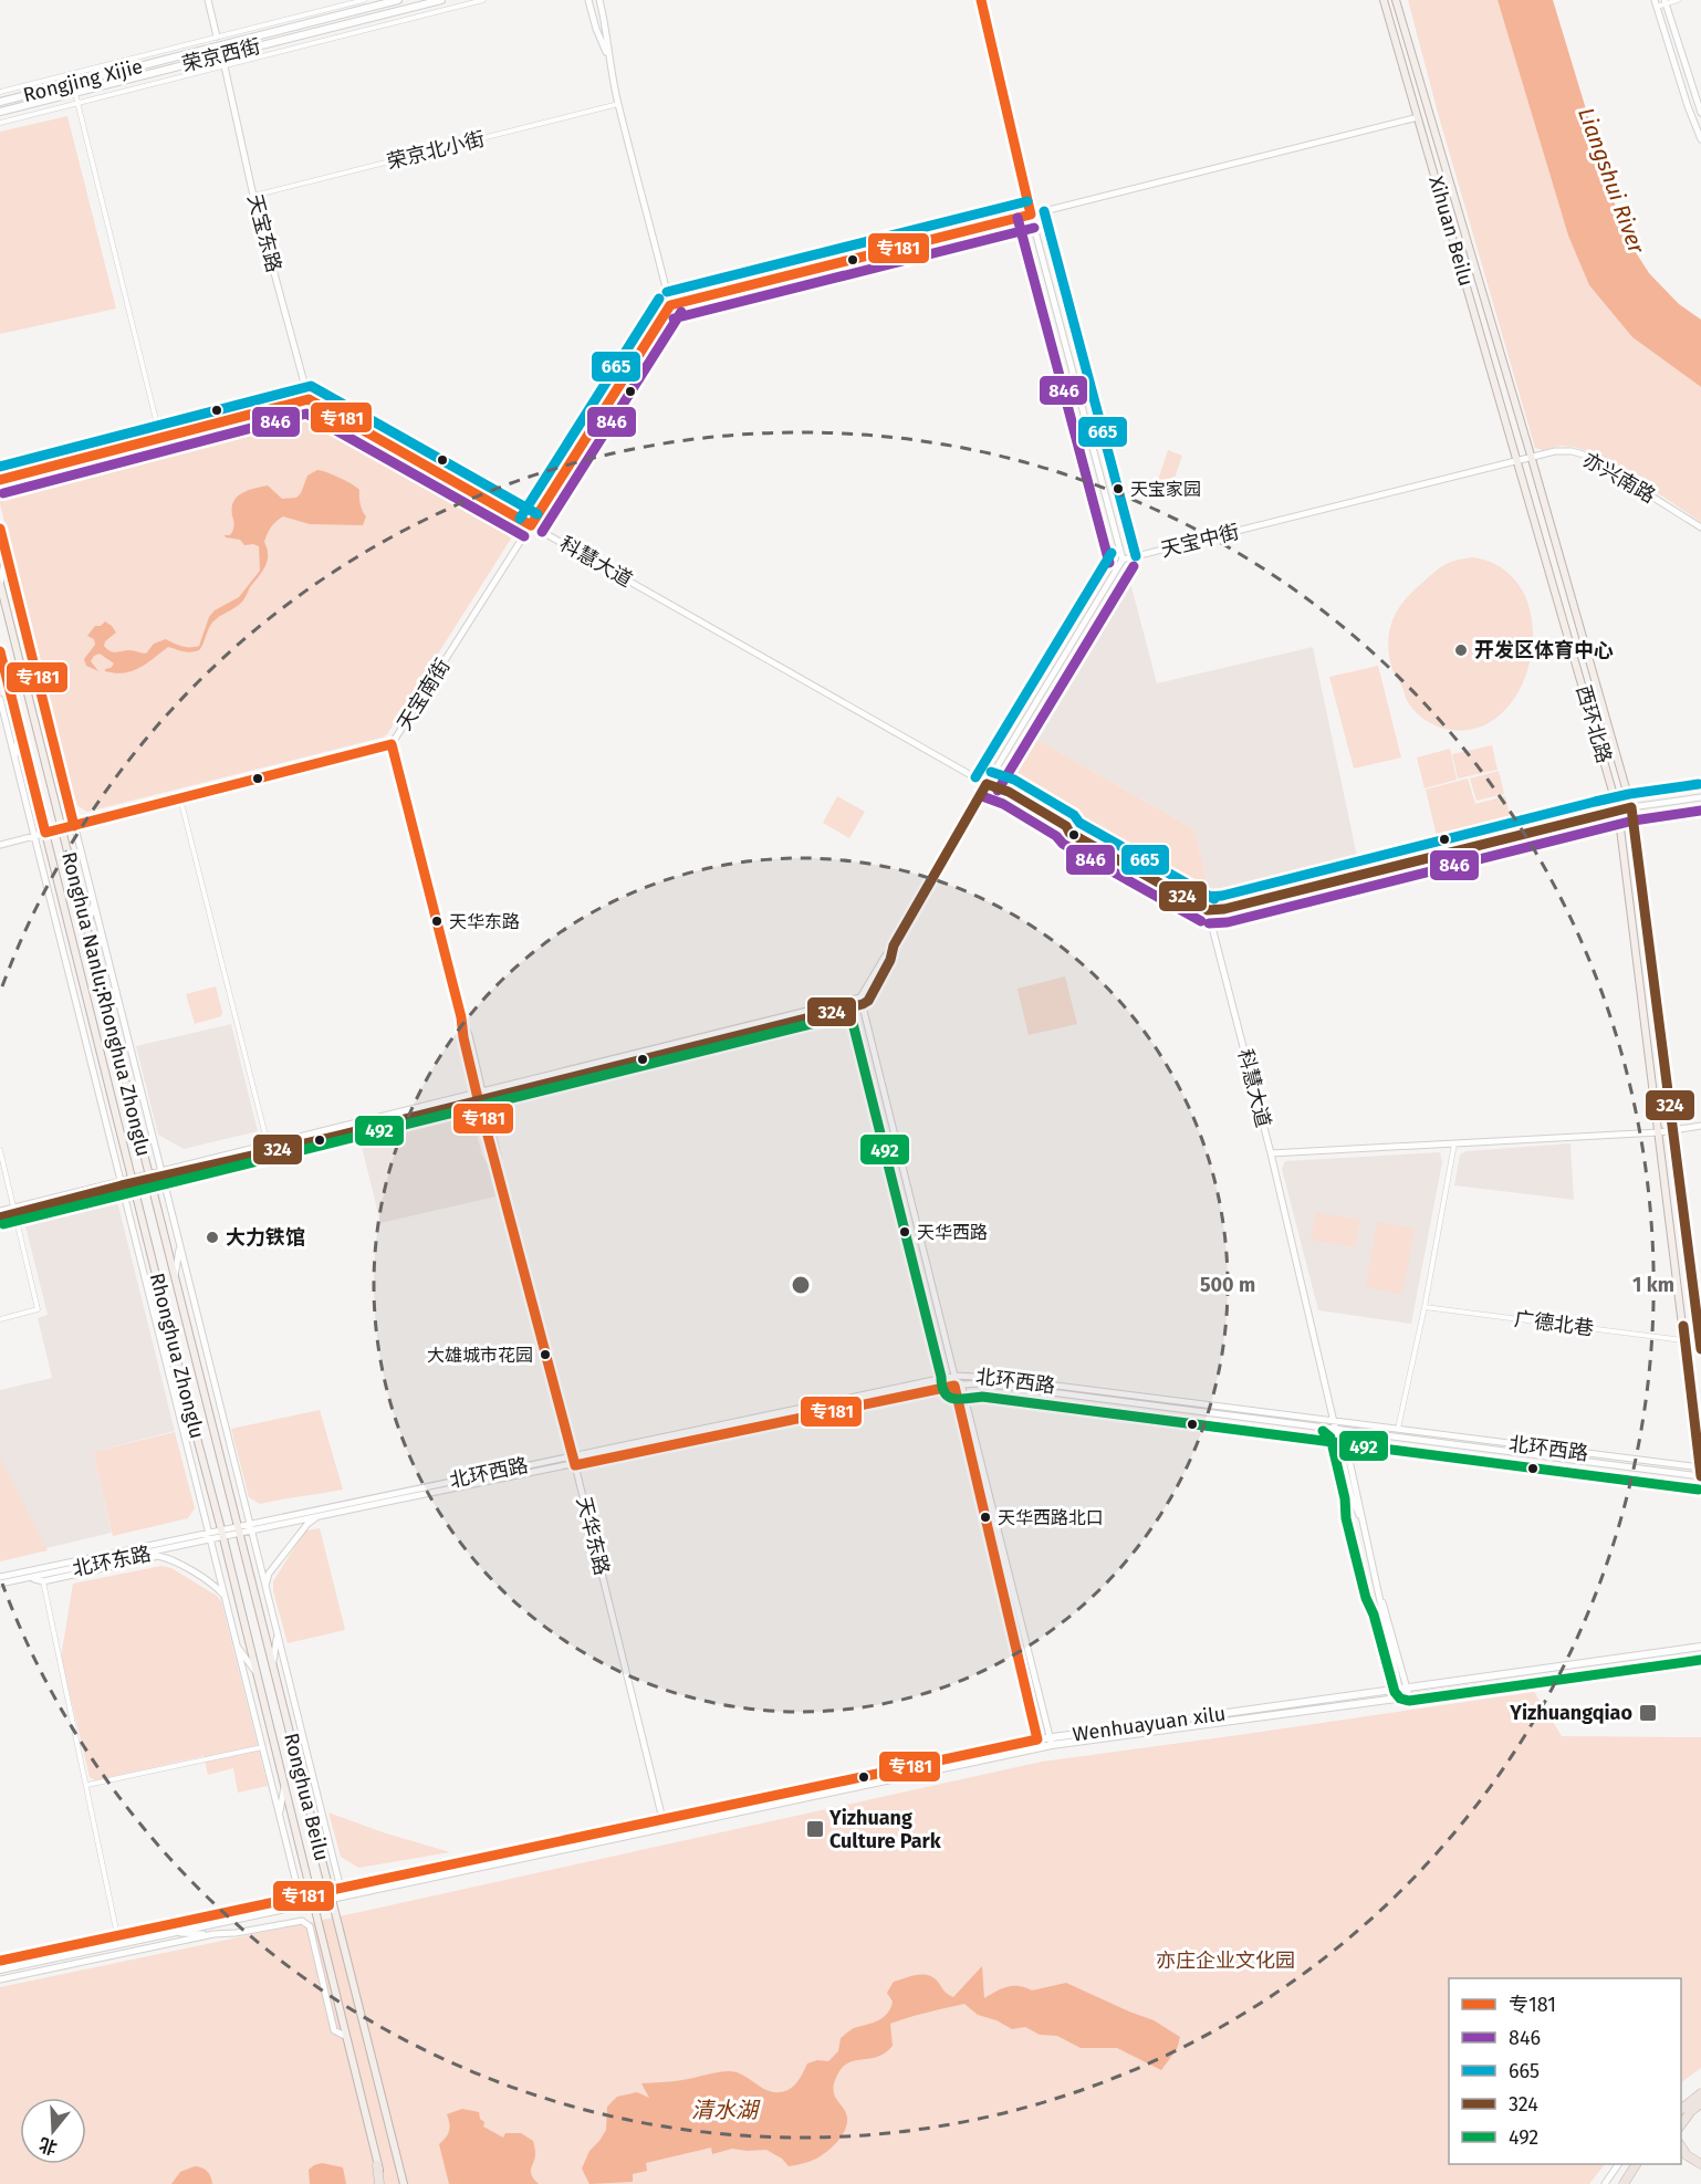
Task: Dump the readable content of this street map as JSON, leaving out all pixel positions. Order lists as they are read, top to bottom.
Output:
{
  "streets": {
    "main road": [
      "荣京西街",
      "Rongjing Xijie",
      "Xihuan Beilu",
      "西环北路",
      "Ronghua Nanlu;Rhonghua Zhonglu",
      "Rhonghua Zhonglu",
      "Wenhuayuan xilu",
      "Ronghua Beilu"
    ],
    "street": [
      "荣京北小街",
      "天宝东路",
      "亦兴南路",
      "天宝中街",
      "科慧大道",
      "天宝南街",
      "广德北巷",
      "北环西路",
      "天华东路",
      "北环东路"
    ]
  },
  "crossings": [
    ["荣京北小街", "天宝东路"],
    ["Xihuan Beilu", "亦兴南路"],
    ["Xihuan Beilu", "天宝中街"],
    ["Xihuan Beilu", "西环北路"],
    ["天宝东路", "科慧大道"],
    ["亦兴南路", "天宝中街"],
    ["亦兴南路", "西环北路"],
    ["天宝中街", "西环北路"],
    ["科慧大道", "天宝南街"],
    ["科慧大道", "北环西路"],
    ["科慧大道", "Wenhuayuan xilu"],
    ["天宝南街", "Ronghua Nanlu;Rhonghua Zhonglu"],
    ["天宝南街", "天华东路"],
    ["西环北路", "广德北巷"],
    ["西环北路", "北环西路"],
    ["Ronghua Nanlu;Rhonghua Zhonglu", "Rhonghua Zhonglu"],
    ["Ronghua Nanlu;Rhonghua Zhonglu", "北环西路"],
    ["Ronghua Nanlu;Rhonghua Zhonglu", "Ronghua Beilu"],
    ["Rhonghua Zhonglu", "北环西路"],
    ["Rhonghua Zhonglu", "北环东路"],
    ["Rhonghua Zhonglu", "Ronghua Beilu"],
    ["北环西路", "天华东路"],
    ["北环西路", "北环东路"],
    ["北环西路", "Ronghua Beilu"],
    ["天华东路", "Wenhuayuan xilu"],
    ["北环东路", "Ronghua Beilu"],
    ["Wenhuayuan xilu", "Ronghua Beilu"]
  ],
  "water": ["Liangshui River", "清水湖"],
  "parks": ["亦庄企业文化园"],
  "places": {
    "other": [
      "天宝家园",
      "开发区体育中心",
      "天华东路",
      "天华西路",
      "大力铁馆",
      "大雄城市花园",
      "天华西路北口"
    ],
    "transit": ["Yizhuangqiao", "Yizhuang Culture Park"]
  },
  "lines": [
    "transit line 专181",
    "transit line 665",
    "transit line 846",
    "transit line 324",
    "transit line 492"
  ],
  "legend": [
    "专181",
    "846",
    "665",
    "324",
    "492"
  ],
  "north": "bottom",
  "rings": ["500 m", "1 km"]
}
